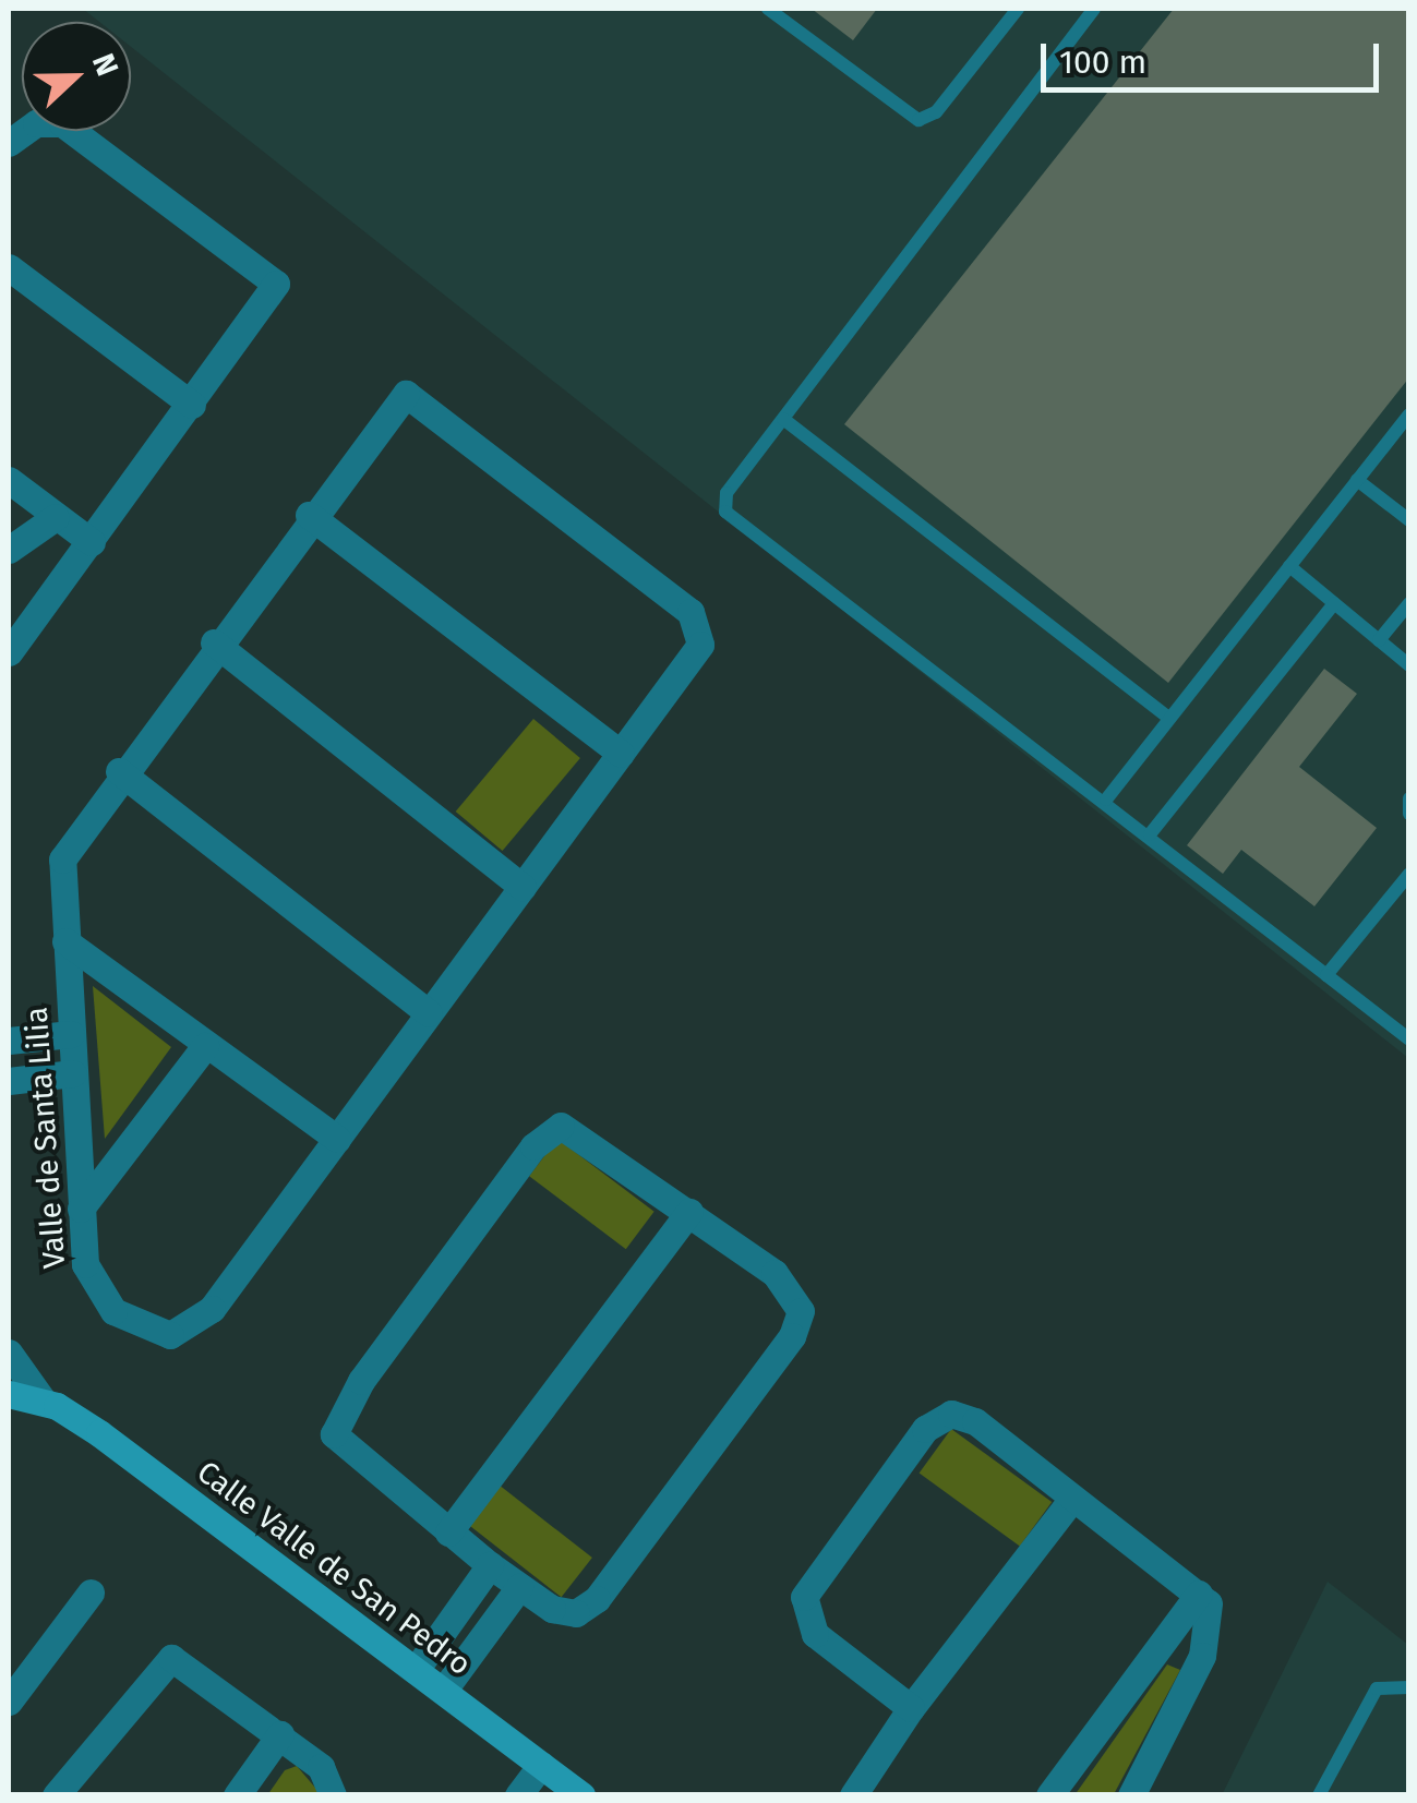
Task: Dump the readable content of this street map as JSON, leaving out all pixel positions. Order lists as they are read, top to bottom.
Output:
{
  "streets": {
    "street": ["Valle de Santa Lilia", "Calle Valle de San Pedro"]
  },
  "scale_bar": "100 m",
  "north": "right"
}
